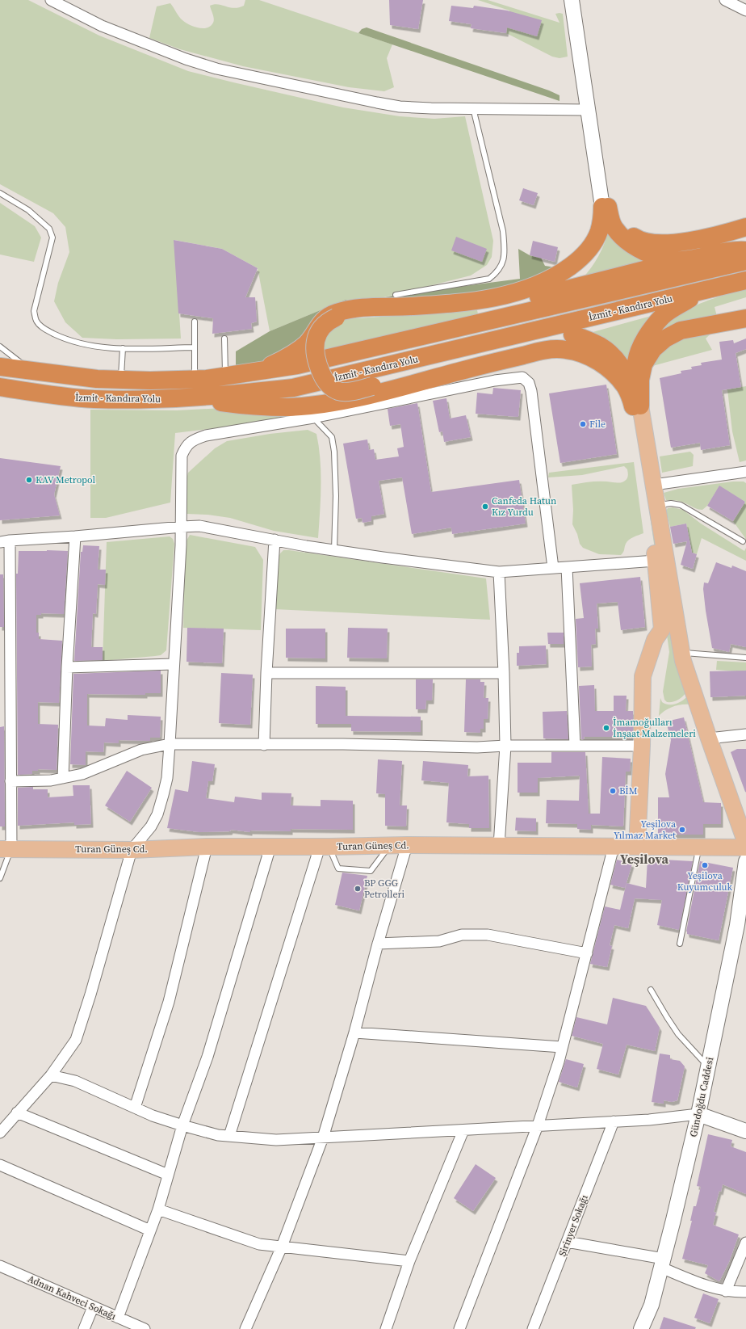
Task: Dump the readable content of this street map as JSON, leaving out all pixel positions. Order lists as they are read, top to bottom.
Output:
{
  "streets": {
    "highway": ["İzmit - Kandıra Yolu"],
    "main road": ["Turan Güneş Cd."],
    "street": ["Gündoğdu Caddesi", "Şirinyer Sokağı", "Adnan Kahveci Sokağı"]
  },
  "districts": ["Yeşilova"],
  "places": [
    "File",
    "KAV Metropol",
    "Canfeda Hatun Kız Yurdu",
    "İmamoğulları İnşaat Malzemeleri",
    "BİM",
    "Yeşilova Yılmaz Market",
    "Yeşilova Kuyumculuk",
    "BP GGG Petrolleri"
  ]
}
